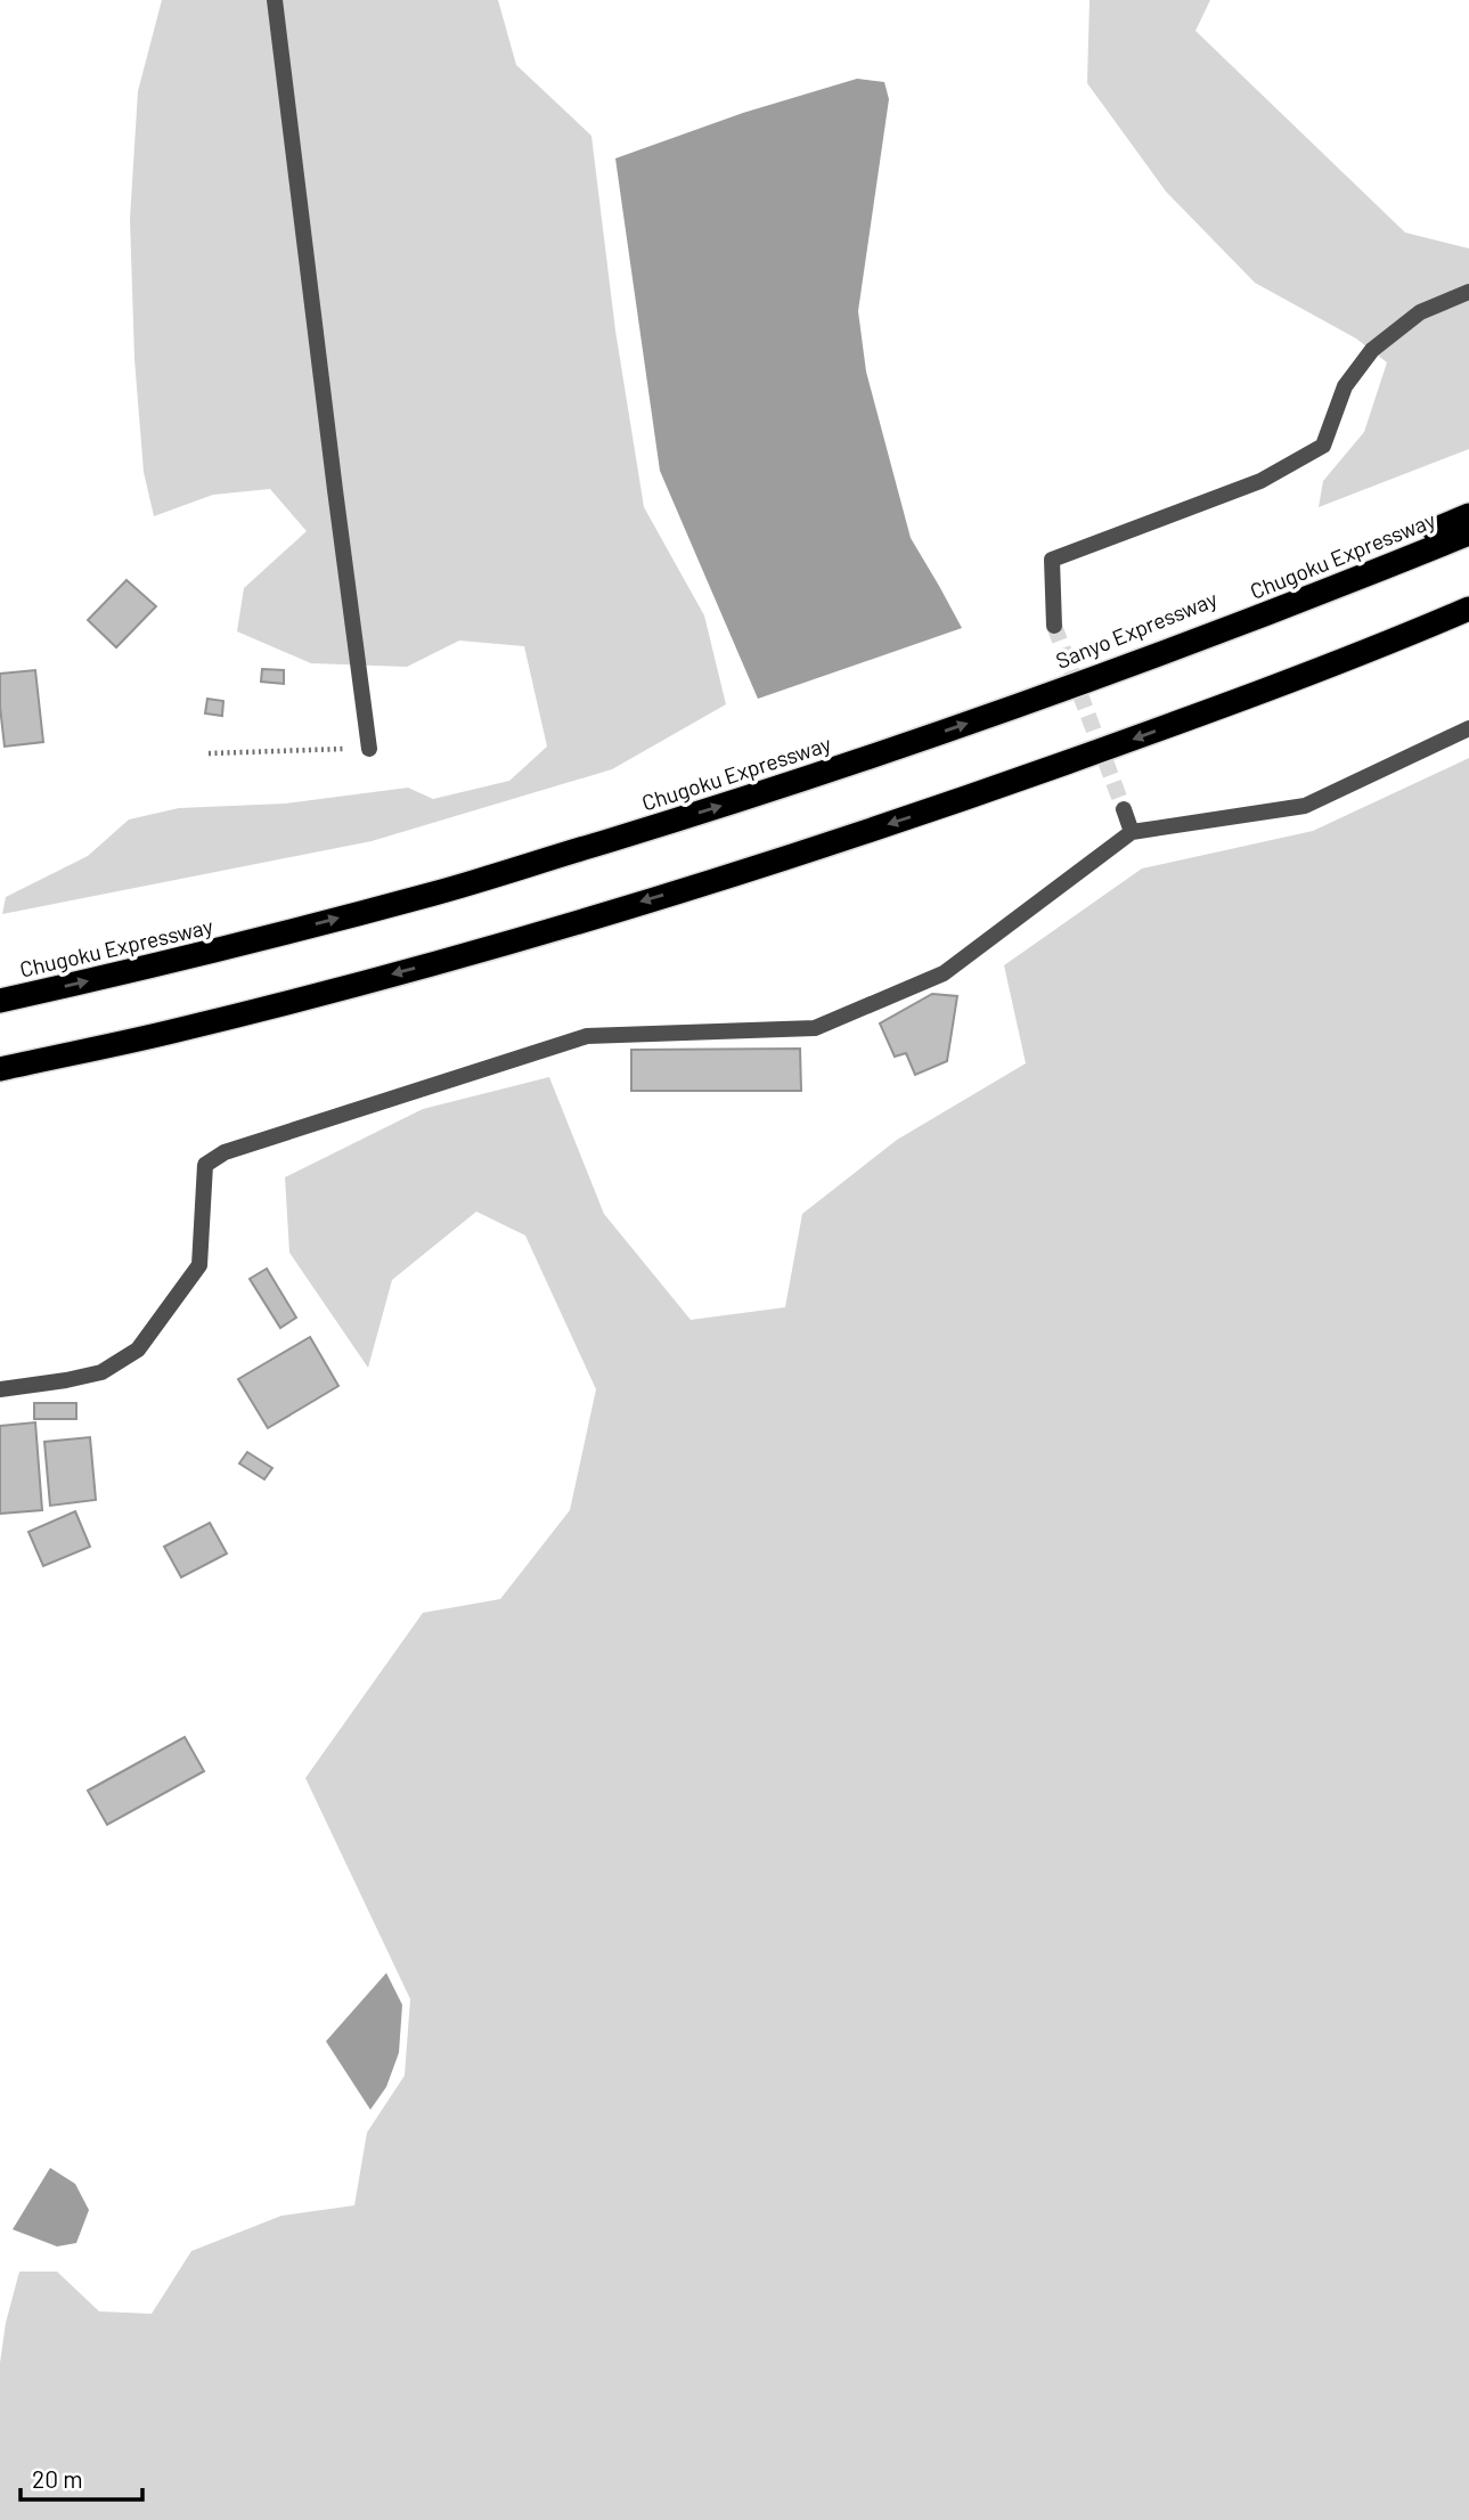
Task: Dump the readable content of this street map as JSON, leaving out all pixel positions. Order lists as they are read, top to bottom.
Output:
{
  "streets": {
    "highway": ["Chugoku Expressway", "Sanyo Expressway"]
  },
  "crossings": [
    ["Chugoku Expressway", "Sanyo Expressway"]
  ],
  "scale_bar": "20 m"
}
